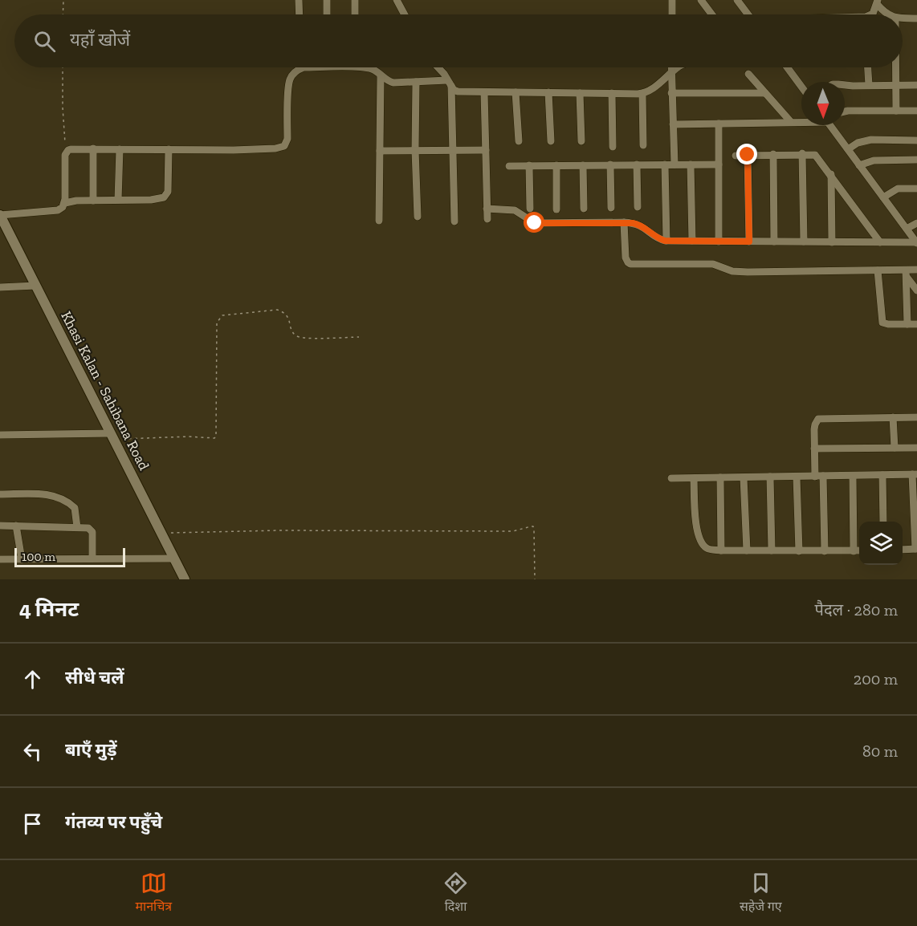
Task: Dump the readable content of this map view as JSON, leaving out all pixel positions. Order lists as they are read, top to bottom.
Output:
{
  "streets": {
    "street": ["Khasi Kalan - Sahibana Road"]
  },
  "scale_bar": "100 m",
  "north": "bottom",
  "page": {
    "search": "यहाँ खोजें",
    "scale": "100 m",
    "heading": ["4 मिनट", "पैदल · 280 m"],
    "list": [
      ["सीधे चलें", "200 m"],
      ["बाएँ मुड़ें", "80 m"],
      "गंतव्य पर पहुँचे"
    ],
    "nav": ["मानचित्र", "दिशा", "सहेजे गए"]
  }
}
